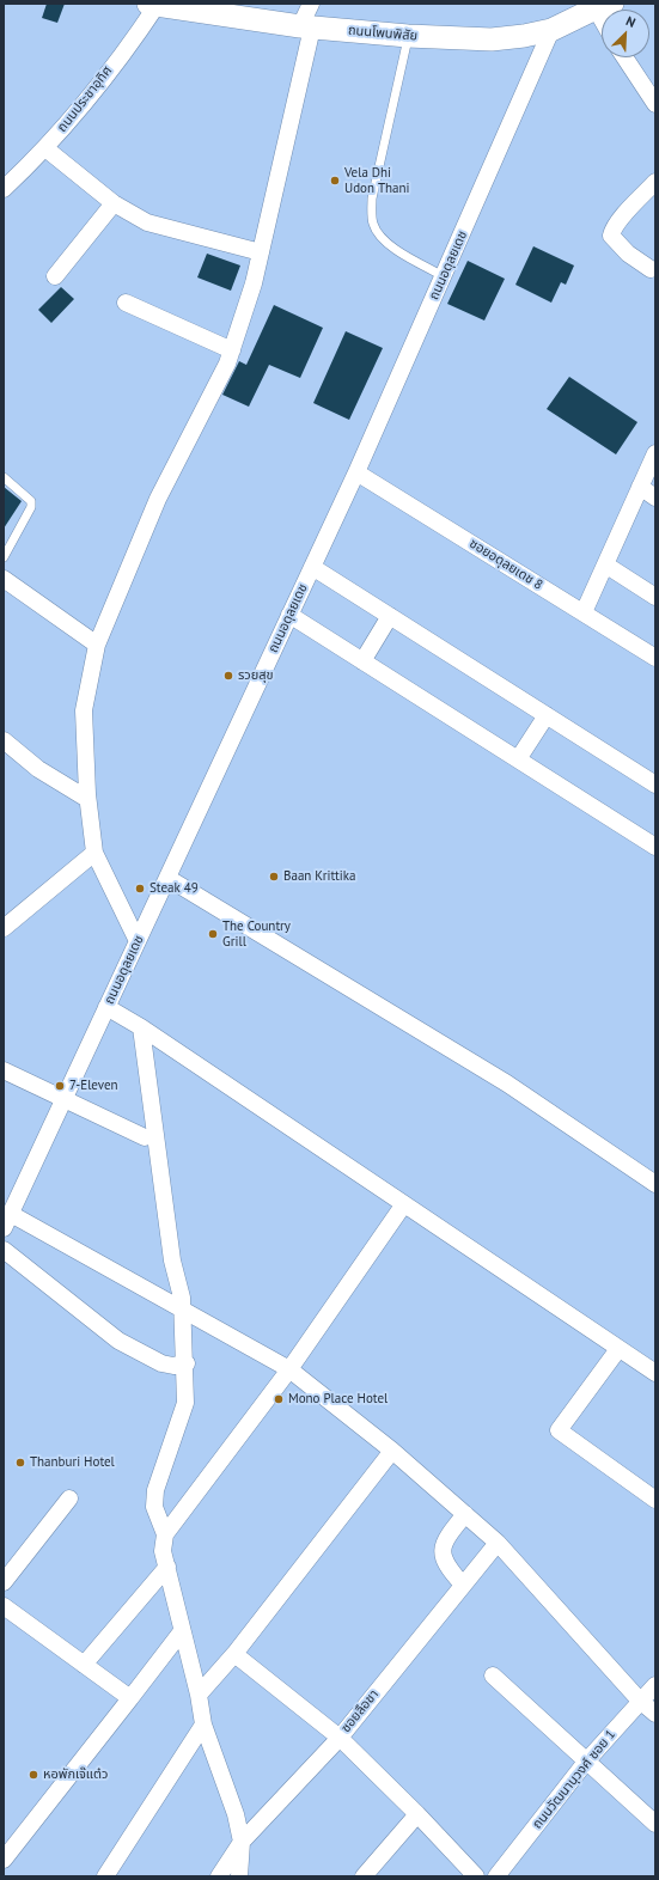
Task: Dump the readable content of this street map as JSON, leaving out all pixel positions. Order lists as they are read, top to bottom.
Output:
{
  "streets": {
    "street": [
      "ถนนโพนพิสัย",
      "ถนนประชาอุทิศ",
      "ถนนอดุลยเดช",
      "ซอยอดุลยเดช 8",
      "ซอยลือชา",
      "ถนนวัฒนานุวงศ์ ซอย 1"
    ]
  },
  "crossings": [
    ["ถนนโพนพิสัย", "ถนนประชาอุทิศ"],
    ["ถนนโพนพิสัย", "ถนนอดุลยเดช"],
    ["ถนนอดุลยเดช", "ซอยอดุลยเดช 8"]
  ],
  "places": [
    "Vela Dhi Udon Thani",
    "รวยสุข",
    "Baan Krittika",
    "Steak 49",
    "The Country Grill",
    "7-Eleven",
    "Mono Place Hotel",
    "Thanburi Hotel",
    "หอพักเจ๊แต๋ว"
  ],
  "north": "top right"
}
